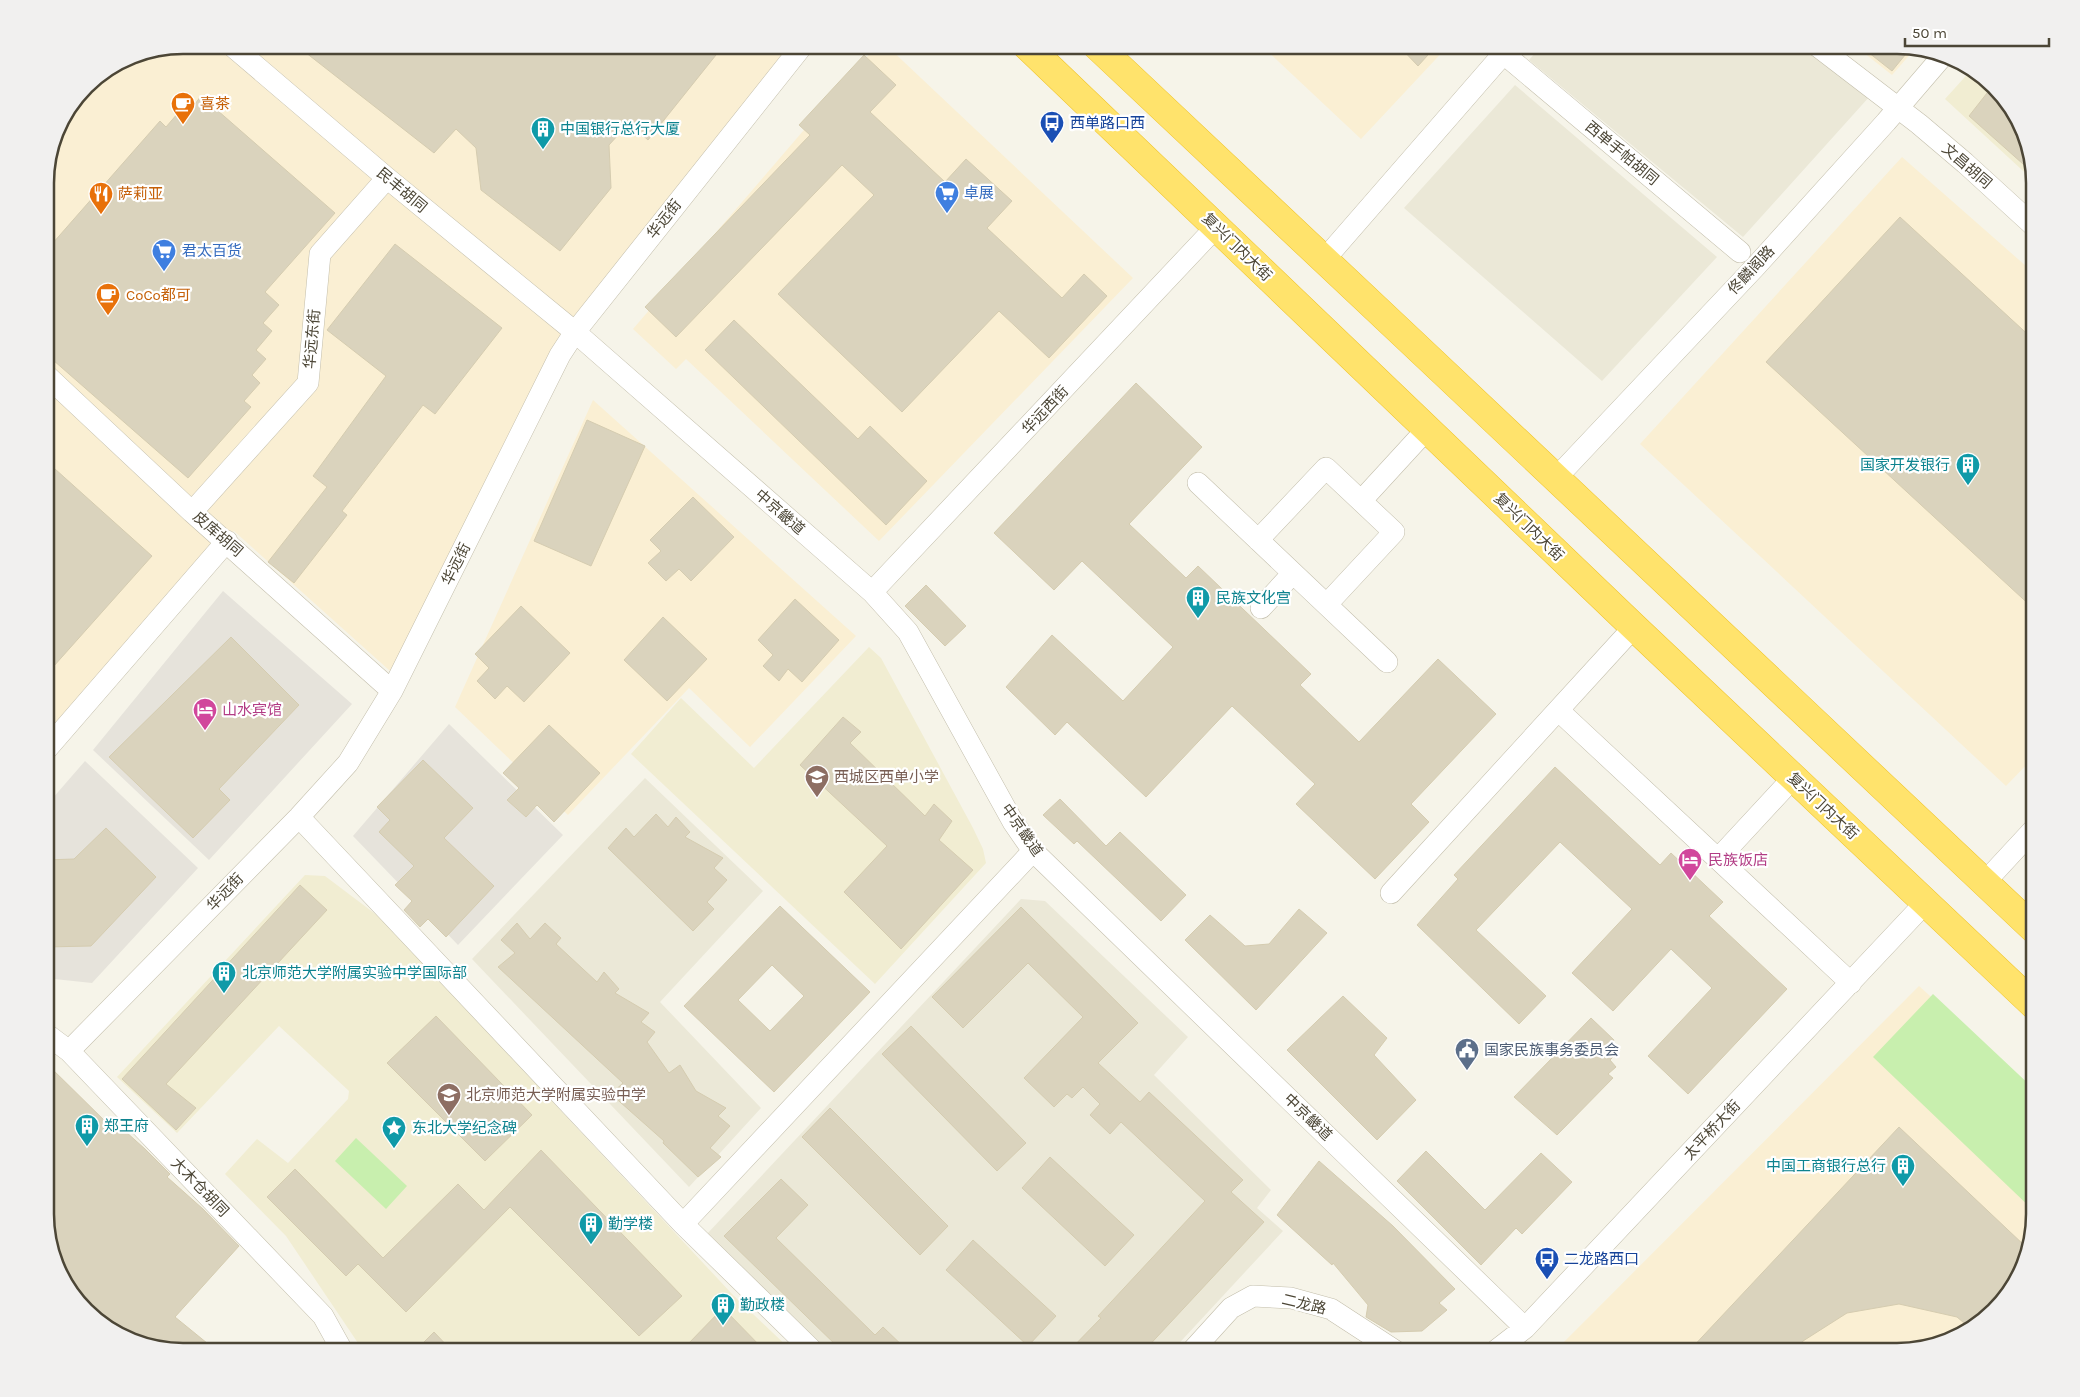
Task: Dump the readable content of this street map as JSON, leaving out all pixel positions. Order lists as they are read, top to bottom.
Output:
{
  "streets": {
    "highway": ["复兴门内大街"],
    "street": [
      "西单手帕胡同",
      "文昌胡同",
      "民丰胡同",
      "华远街",
      "佟麟阁路",
      "华远东街",
      "华远西街",
      "中京畿道",
      "皮库胡同",
      "太平桥大街",
      "大木仓胡同",
      "二龙路"
    ]
  },
  "crossings": [
    ["文昌胡同", "佟麟阁路"],
    ["民丰胡同", "华远街"],
    ["民丰胡同", "华远东街"],
    ["民丰胡同", "中京畿道"],
    ["华远街", "中京畿道"],
    ["华远街", "皮库胡同"],
    ["华远街", "大木仓胡同"],
    ["复兴门内大街", "华远西街"],
    ["复兴门内大街", "太平桥大街"],
    ["华远东街", "皮库胡同"],
    ["华远西街", "中京畿道"],
    ["中京畿道", "太平桥大街"]
  ],
  "places": {
    "cafe": ["喜茶", "CoCo都可"],
    "bus stop": ["西单路口西", "二龙路西口"],
    "building": [
      "中国银行总行大厦",
      "国家开发银行",
      "民族文化宫",
      "北京师范大学附属实验中学国际部",
      "郑王府",
      "中国工商银行总行",
      "勤学楼",
      "勤政楼"
    ],
    "supermarket": ["卓展", "君太百货"],
    "restaurant": ["萨莉亚"],
    "hotel": ["山水宾馆", "民族饭店"],
    "school or university": ["西城区西单小学", "北京师范大学附属实验中学"],
    "public building": ["国家民族事务委员会"],
    "place": ["东北大学纪念碑"]
  },
  "scale_bar": "50 m"
}
